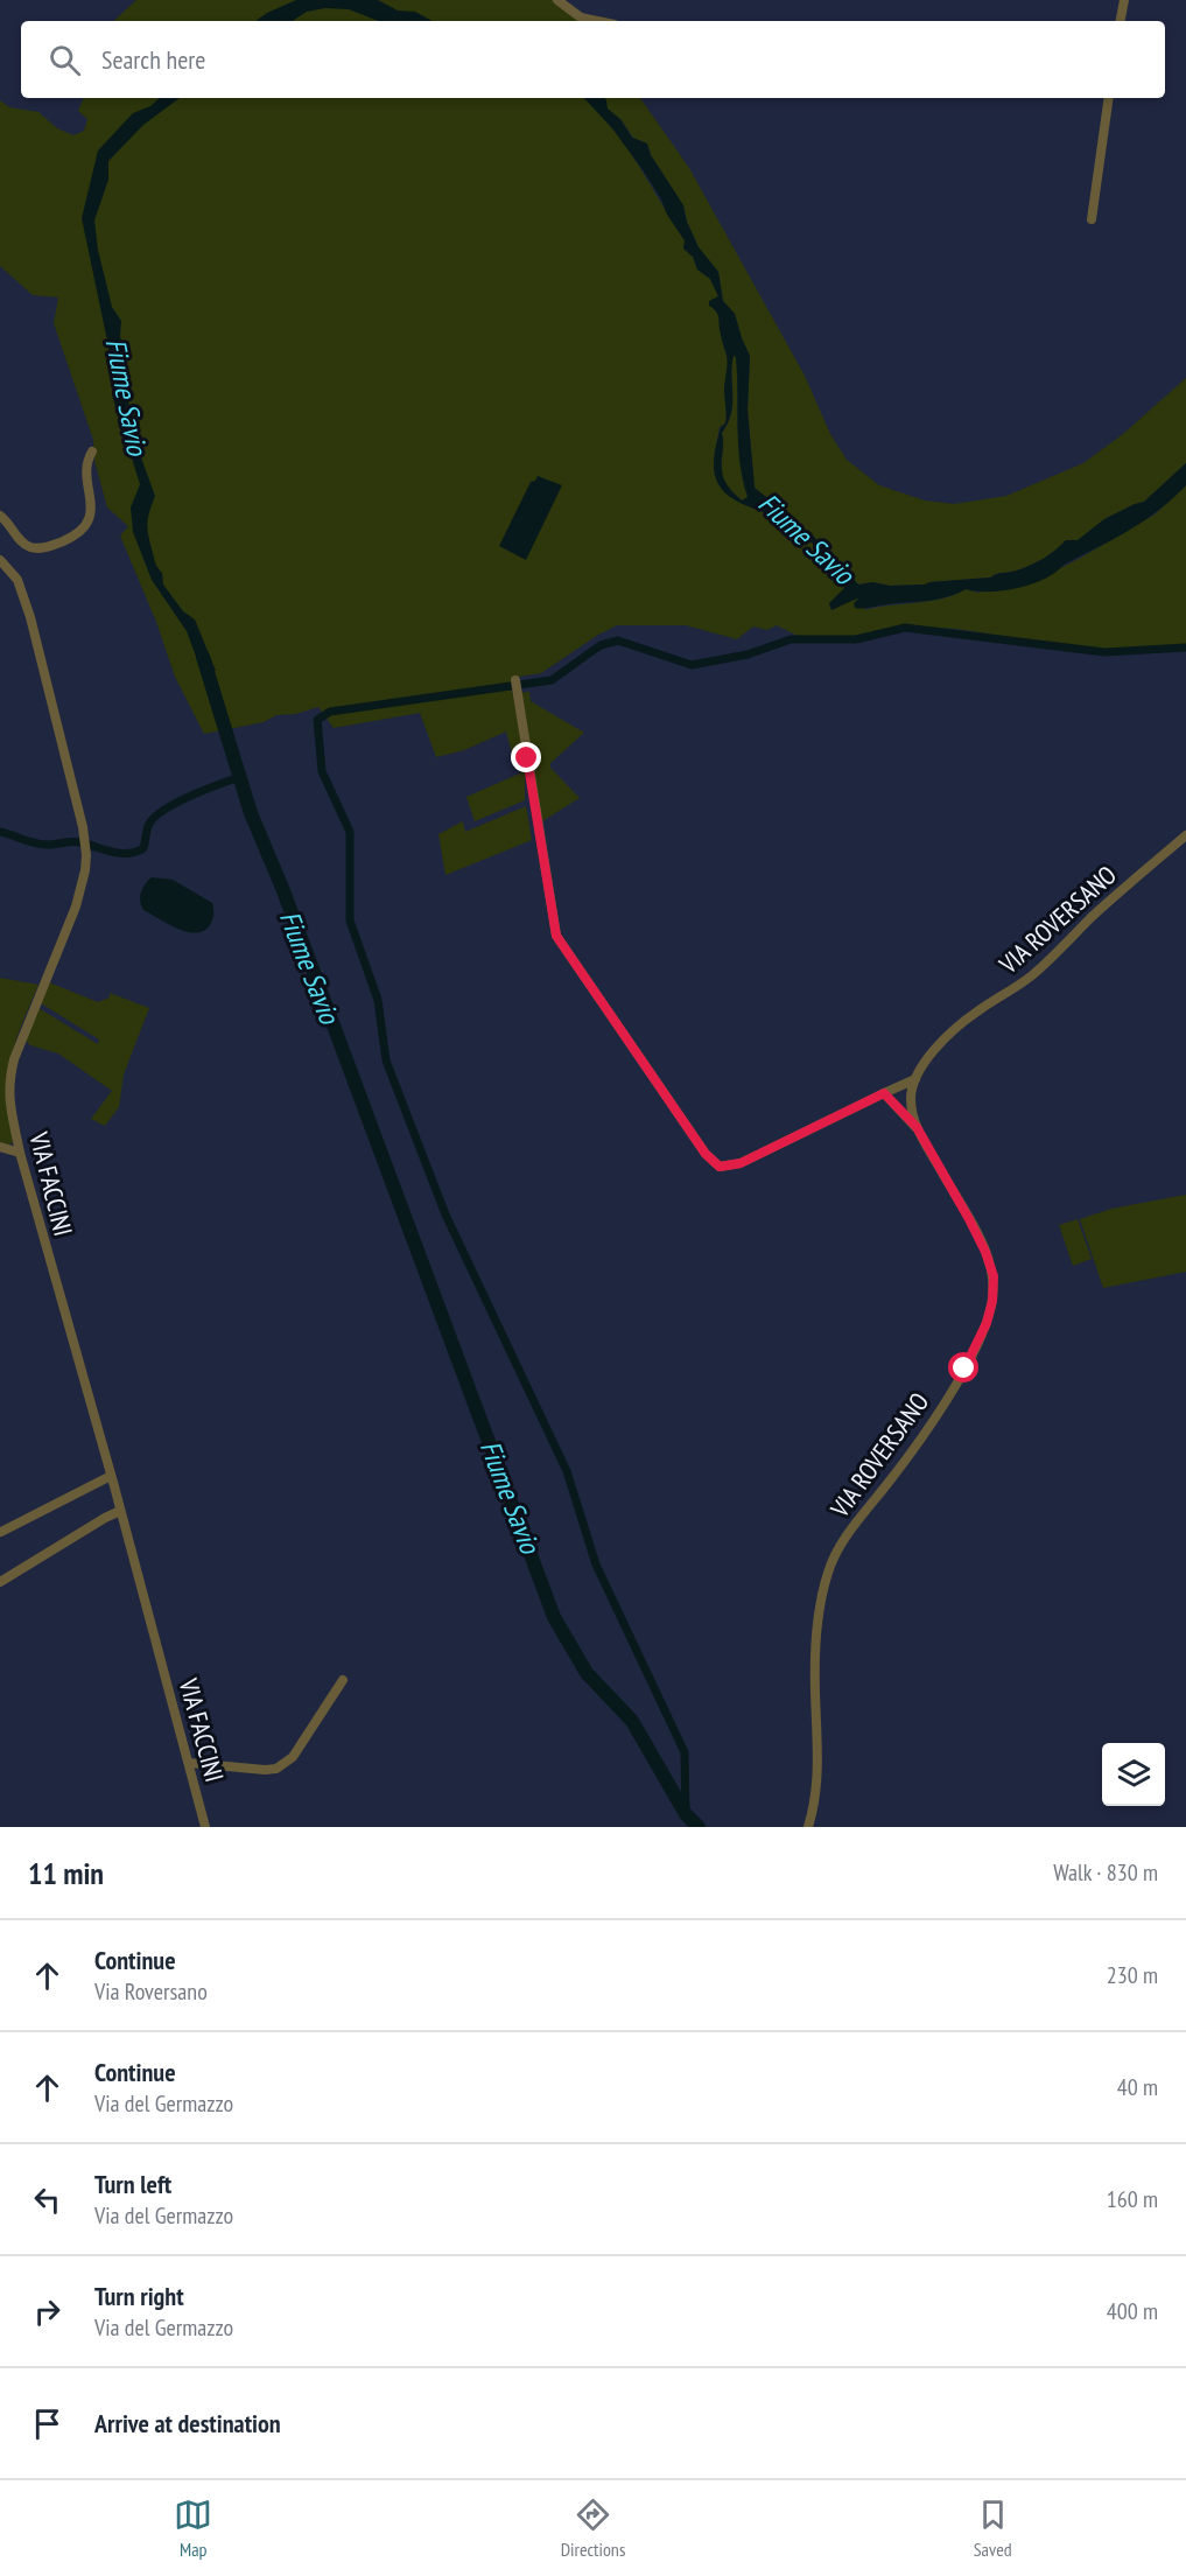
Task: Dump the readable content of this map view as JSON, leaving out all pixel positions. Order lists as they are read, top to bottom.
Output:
{
  "streets": {
    "street": ["VIA ROVERSANO", "VIA FACCINI"]
  },
  "water": ["Fiume Savio"],
  "page": {
    "search": "Search here",
    "heading": ["11 min", "Walk · 830 m"],
    "list": [
      ["Continue", "Via Roversano", "230 m"],
      ["Continue", "Via del Germazzo", "40 m"],
      ["Turn left", "Via del Germazzo", "160 m"],
      ["Turn right", "Via del Germazzo", "400 m"],
      "Arrive at destination"
    ],
    "nav": ["Map", "Directions", "Saved"]
  }
}
